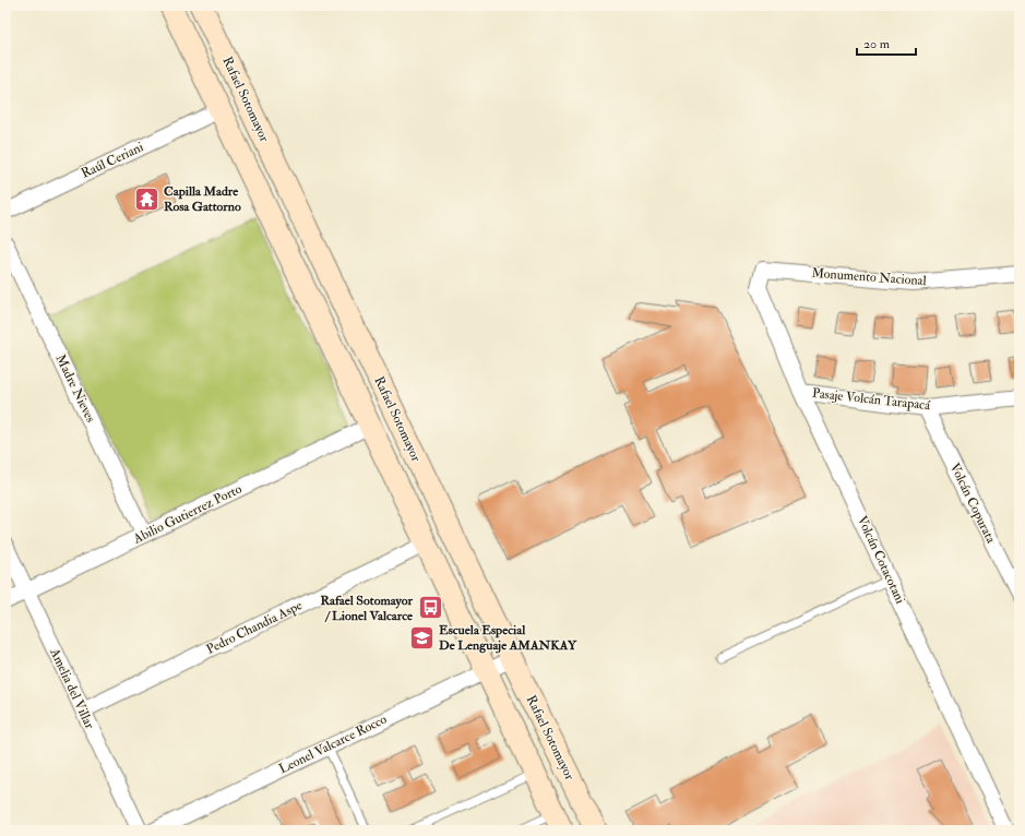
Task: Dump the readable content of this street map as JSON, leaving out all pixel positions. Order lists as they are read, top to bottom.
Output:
{
  "streets": {
    "main road": ["Rafael Sotomayor"],
    "street": [
      "Raúl Ceriani",
      "Monumento Nacional",
      "Madre Nieves",
      "Pasaje Volcán Tarapacá",
      "Volcán Copurata",
      "Abilio Gutierrez Porto",
      "Volcán Cotacotani",
      "Pedro Chandia Aspe",
      "Amelia del Villar",
      "Leonel Valcarce Rocco"
    ]
  },
  "crossings": [
    ["Rafael Sotomayor", "Raúl Ceriani"],
    ["Rafael Sotomayor", "Abilio Gutierrez Porto"],
    ["Rafael Sotomayor", "Pedro Chandia Aspe"],
    ["Rafael Sotomayor", "Leonel Valcarce Rocco"],
    ["Monumento Nacional", "Volcán Cotacotani"],
    ["Madre Nieves", "Abilio Gutierrez Porto"],
    ["Pasaje Volcán Tarapacá", "Volcán Copurata"],
    ["Pasaje Volcán Tarapacá", "Volcán Cotacotani"],
    ["Abilio Gutierrez Porto", "Amelia del Villar"],
    ["Pedro Chandia Aspe", "Amelia del Villar"]
  ],
  "places": {
    "temple": ["Capilla Madre Rosa Gattorno"],
    "bus stop": ["Rafael Sotomayor / Lionel Valcarce"],
    "school or university": ["Escuela Especial De Lenguaje AMANKAY"]
  },
  "scale_bar": "20 m"
}
